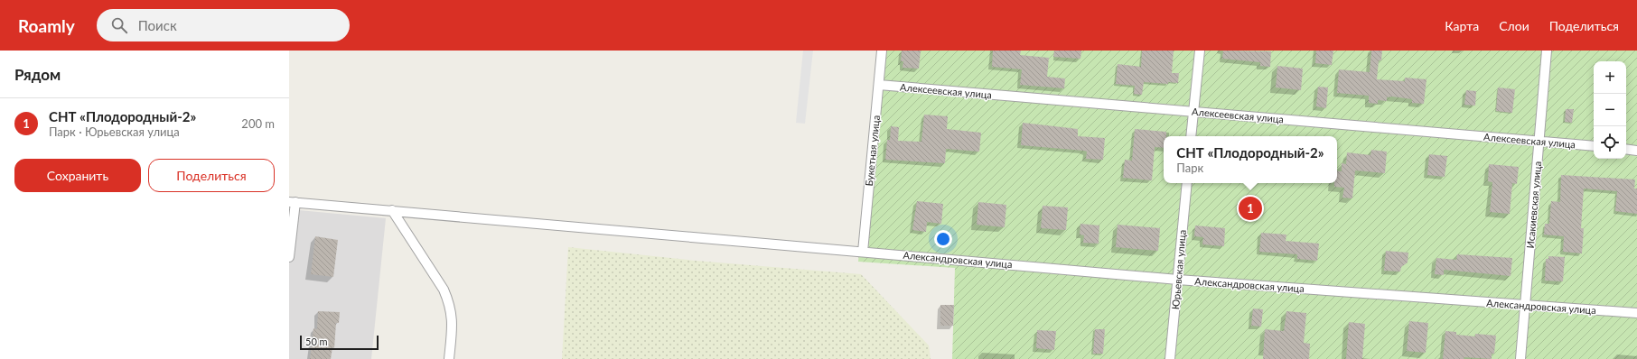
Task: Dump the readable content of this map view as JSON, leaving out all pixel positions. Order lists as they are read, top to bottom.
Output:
{
  "streets": {
    "street": [
      "Алексеевская улица",
      "Букетная улица",
      "Исакиевская улица",
      "Александровская улица",
      "Юрьевская улица"
    ]
  },
  "crossings": [
    ["Алексеевская улица", "Букетная улица"],
    ["Алексеевская улица", "Исакиевская улица"],
    ["Букетная улица", "Александровская улица"],
    ["Исакиевская улица", "Александровская улица"],
    ["Александровская улица", "Юрьевская улица"]
  ],
  "scale_bar": "50 m",
  "page": {
    "header": "Roamly",
    "search": "Поиск",
    "nav": ["Карта", "Слои", "Поделиться"],
    "heading": "Рядом",
    "map_buttons": ["+", "−"],
    "list": [
      {
        "mark": "1",
        "name": "СНТ «Плодородный-2»",
        "note": "Парк · Юрьевская улица",
        "value": "200 m"
      }
    ],
    "popup": ["СНТ «Плодородный-2»", "Парк"],
    "buttons": ["Сохранить", "Поделиться"],
    "pins": "1",
    "scale": "50 m"
  }
}
